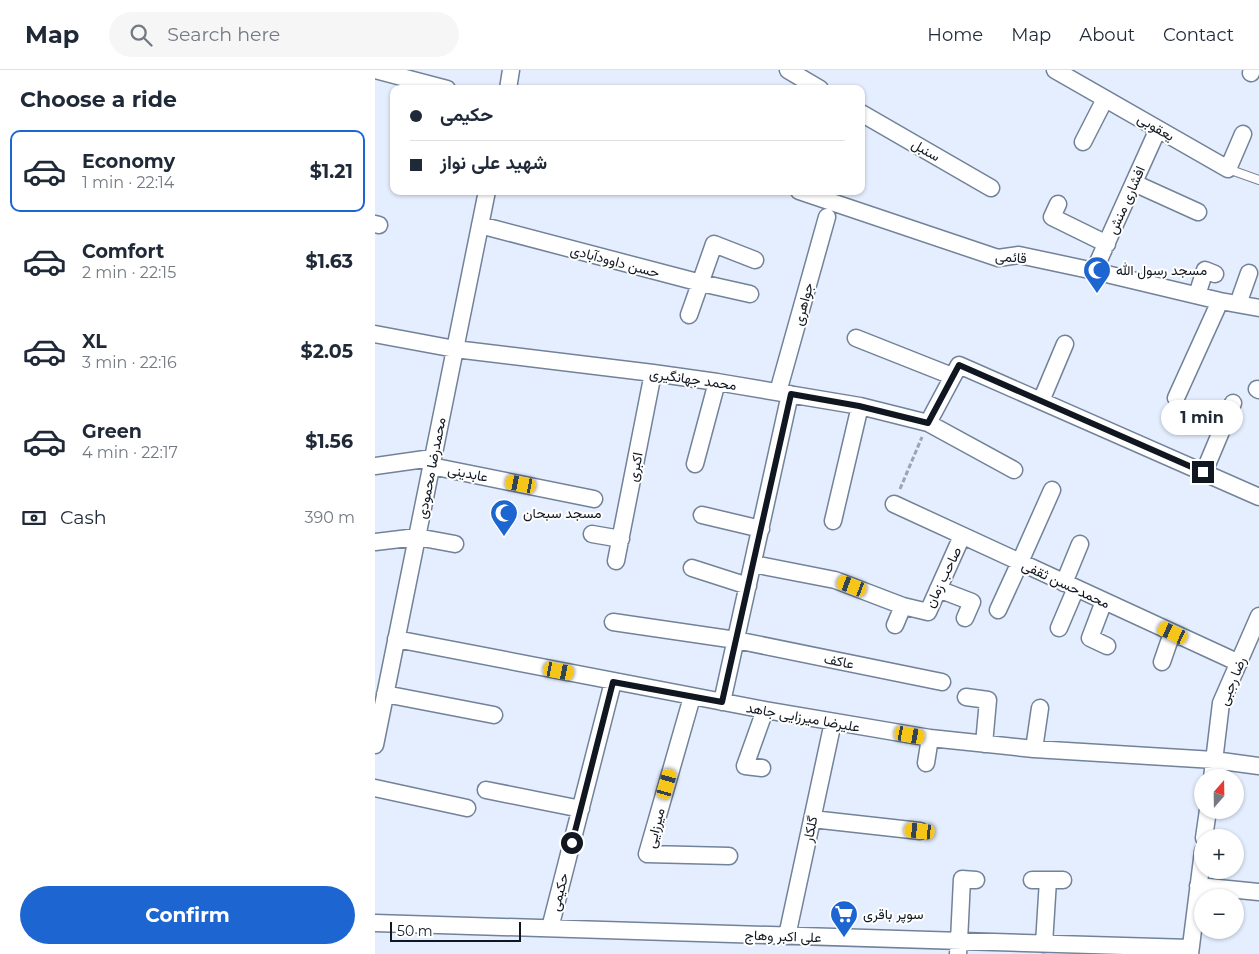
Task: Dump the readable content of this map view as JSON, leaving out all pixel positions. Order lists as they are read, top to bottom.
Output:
{
  "streets": {
    "street": [
      "یعقوبی",
      "سنبل",
      "افشاری منش",
      "قائمی",
      "حسن داوودآبادی",
      "جواهری",
      "محمد جهانگیری",
      "اکبری",
      "محمدرضا محمودی",
      "عابدینی",
      "صاحب زمان",
      "محمدحسن ثقفی",
      "عاکف",
      "رضا رجبی",
      "علیرضا میرزایی جاهد",
      "میرزایی",
      "گلکار",
      "حکیمی",
      "علی اکبر وهاج"
    ]
  },
  "crossings": [
    ["یعقوبی", "افشاری منش"],
    ["افشاری منش", "قائمی"],
    ["حسن داوودآبادی", "محمدرضا محمودی"],
    ["جواهری", "محمد جهانگیری"],
    ["جواهری", "صاحب زمان"],
    ["جواهری", "عاکف"],
    ["جواهری", "علیرضا میرزایی جاهد"],
    ["محمد جهانگیری", "اکبری"],
    ["محمد جهانگیری", "محمدرضا محمودی"],
    ["محمدرضا محمودی", "عابدینی"],
    ["محمدرضا محمودی", "علیرضا میرزایی جاهد"],
    ["صاحب زمان", "محمدحسن ثقفی"],
    ["محمدحسن ثقفی", "رضا رجبی"],
    ["رضا رجبی", "علیرضا میرزایی جاهد"],
    ["علیرضا میرزایی جاهد", "میرزایی"],
    ["علیرضا میرزایی جاهد", "گلکار"],
    ["علیرضا میرزایی جاهد", "حکیمی"],
    ["گلکار", "علی اکبر وهاج"],
    ["حکیمی", "علی اکبر وهاج"]
  ],
  "places": {
    "mosque": ["مسجد رسول الله", "مسجد سبحان"],
    "supermarket": ["سوپر باقری"]
  },
  "scale_bar": "50 m",
  "north": "top",
  "page": {
    "header": "Map",
    "search": "Search here",
    "nav": [
      "Home",
      "Map",
      "About",
      "Contact"
    ],
    "heading": "Choose a ride",
    "banner": ["حکیمی", "شهید علی نواز"],
    "list": [
      {
        "name": "Economy",
        "note": "1 min · 22:14",
        "value": "$1.21"
      },
      {
        "name": "Comfort",
        "note": "2 min · 22:15",
        "value": "$1.63"
      },
      {
        "name": "XL",
        "note": "3 min · 22:16",
        "value": "$2.05"
      },
      {
        "name": "Green",
        "note": "4 min · 22:17",
        "value": "$1.56"
      }
    ],
    "bubble": "1 min",
    "pay": ["Cash", "390 m"],
    "map_buttons": ["+", "−"],
    "buttons": "Confirm",
    "scale": "50 m"
  }
}
